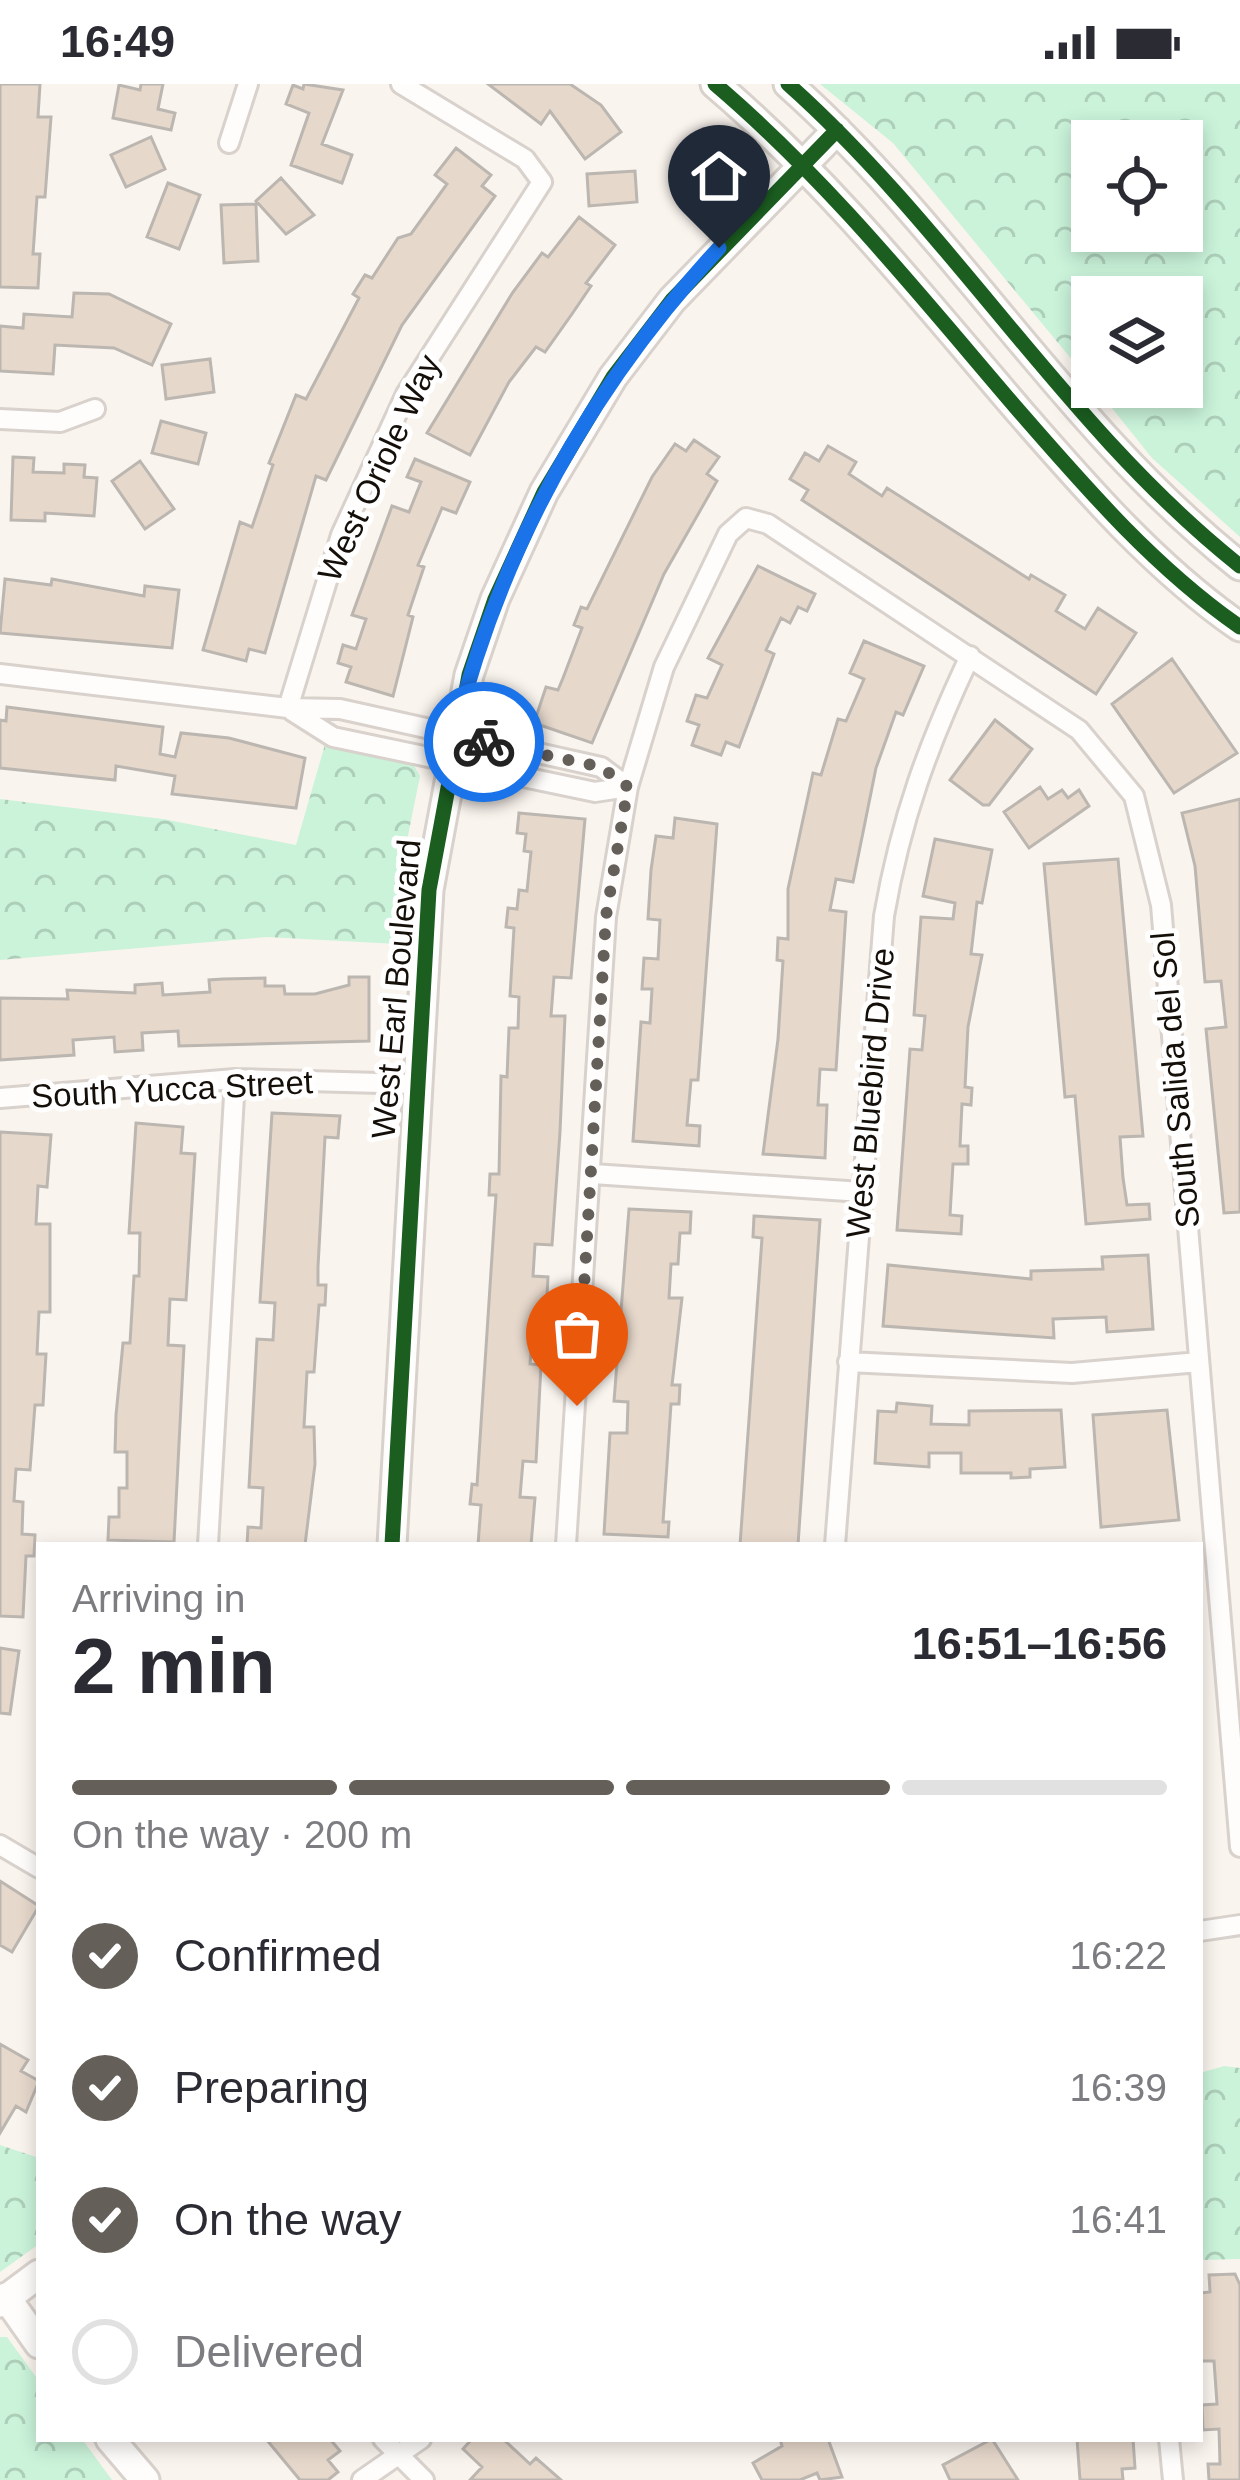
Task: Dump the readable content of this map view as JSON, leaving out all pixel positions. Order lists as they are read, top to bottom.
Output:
{
  "streets": {
    "street": [
      "West Oriole Way",
      "West Earl Boulevard",
      "South Salida del Sol",
      "South Yucca Street",
      "West Bluebird Drive"
    ]
  },
  "crossings": [
    ["West Earl Boulevard", "South Yucca Street"],
    ["South Salida del Sol", "West Bluebird Drive"]
  ],
  "page": {
    "status": "16:49",
    "heading": ["2 min", "Arriving in", "16:51–16:56"],
    "bar": "On the way · 200 m",
    "list": [
      ["Confirmed", "16:22"],
      ["Preparing", "16:39"],
      ["On the way", "16:41"],
      "Delivered"
    ]
  }
}
